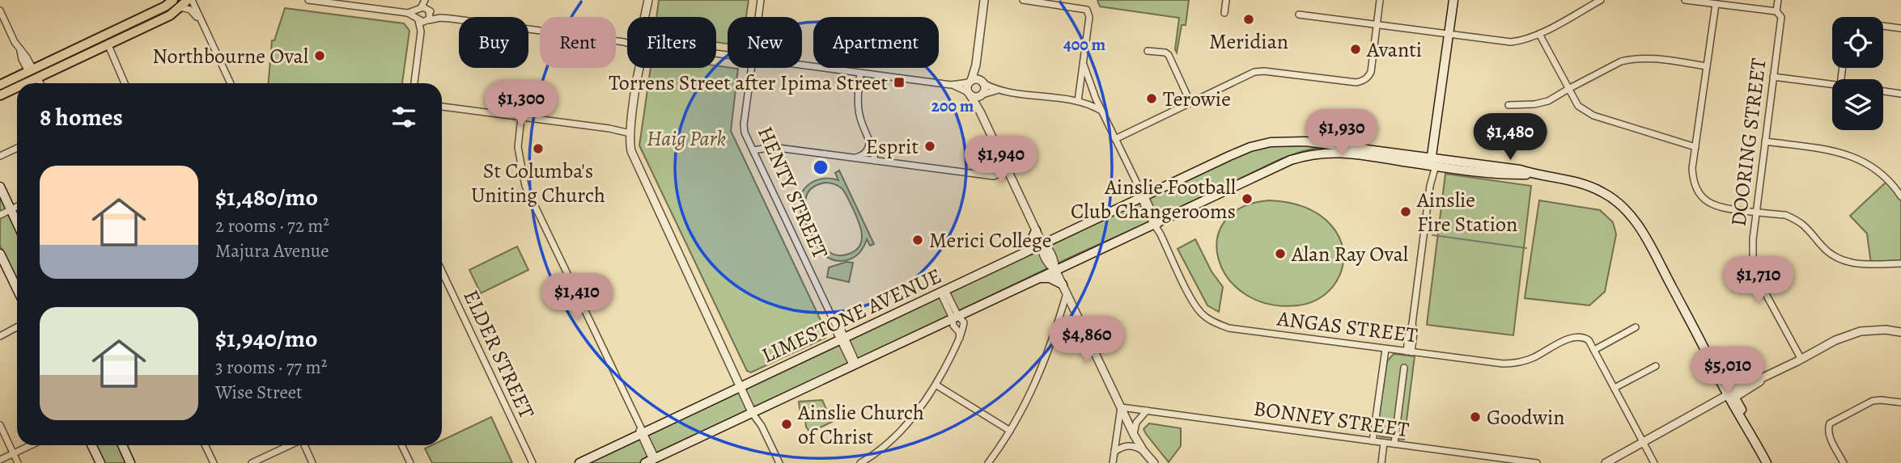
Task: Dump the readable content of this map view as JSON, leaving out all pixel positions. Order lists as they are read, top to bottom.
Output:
{
  "streets": {
    "main road": ["LIMESTONE AVENUE"],
    "street": [
      "DOORING STREET",
      "HENTY STREET",
      "ANGAS STREET",
      "ELDER STREET",
      "BONNEY STREET"
    ]
  },
  "crossings": [
    ["HENTY STREET", "LIMESTONE AVENUE"],
    ["LIMESTONE AVENUE", "ANGAS STREET"]
  ],
  "parks": ["Haig Park"],
  "places": {
    "other": [
      "Meridian",
      "Avanti",
      "Northbourne Oval",
      "Terowie",
      "Esprit",
      "St Columba's Uniting Church",
      "Ainslie Football Club Changerooms",
      "Ainslie Fire Station",
      "Merici College",
      "Alan Ray Oval",
      "Goodwin",
      "Ainslie Church of Christ"
    ],
    "transit": ["Torrens Street after Ipima Street"]
  },
  "page": {
    "chip": [
      "Buy",
      "Rent",
      "Filters",
      "New",
      "Apartment"
    ],
    "price": [
      "$1,300",
      "$1,930",
      "$1,480",
      "$1,940",
      "$1,710",
      "$1,410",
      "$4,860",
      "$5,010"
    ],
    "heading": "8 homes",
    "list": [
      {
        "name": "$1,480/mo",
        "note": "2 rooms · 72 m² · Majura Avenue"
      },
      {
        "name": "$1,940/mo",
        "note": "3 rooms · 77 m² · Wise Street"
      }
    ]
  },
  "rings": ["400 m", "200 m"]
}
